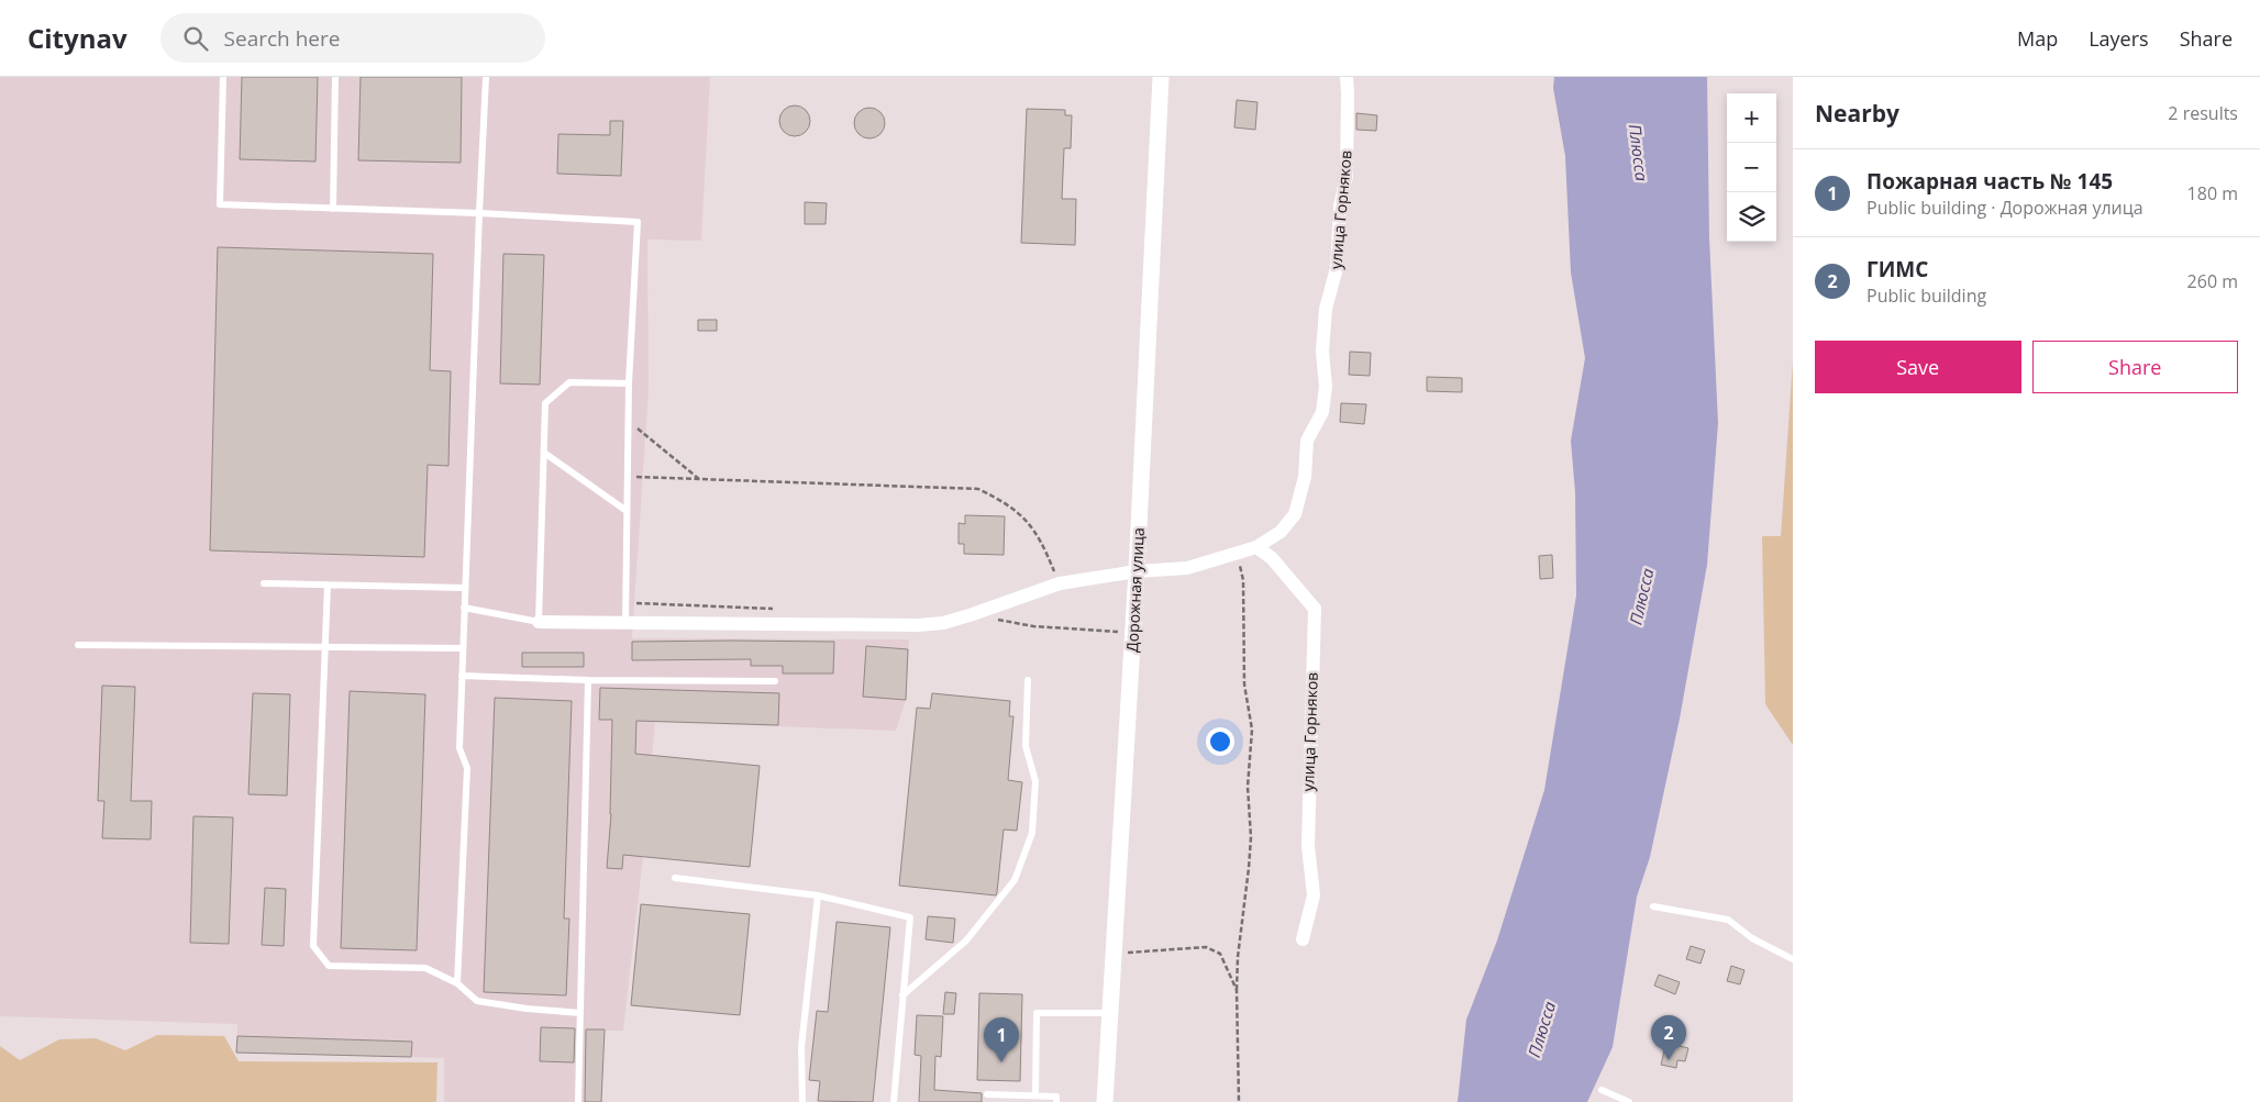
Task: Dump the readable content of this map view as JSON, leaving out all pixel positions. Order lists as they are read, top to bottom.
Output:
{
  "streets": {
    "street": ["улица Горняков", "Дорожная улица"]
  },
  "crossings": [
    ["улица Горняков", "Дорожная улица"]
  ],
  "water": ["Плюсса"],
  "page": {
    "header": "Citynav",
    "search": "Search here",
    "nav": ["Map", "Layers", "Share"],
    "heading": ["Nearby", "2 results"],
    "map_buttons": ["+", "−"],
    "list": [
      {
        "mark": "1",
        "name": "Пожарная часть № 145",
        "note": "Public building · Дорожная улица",
        "value": "180 m"
      },
      {
        "mark": "2",
        "name": "ГИМС",
        "note": "Public building",
        "value": "260 m"
      }
    ],
    "buttons": ["Save", "Share"],
    "pins": ["2", "1"]
  }
}
